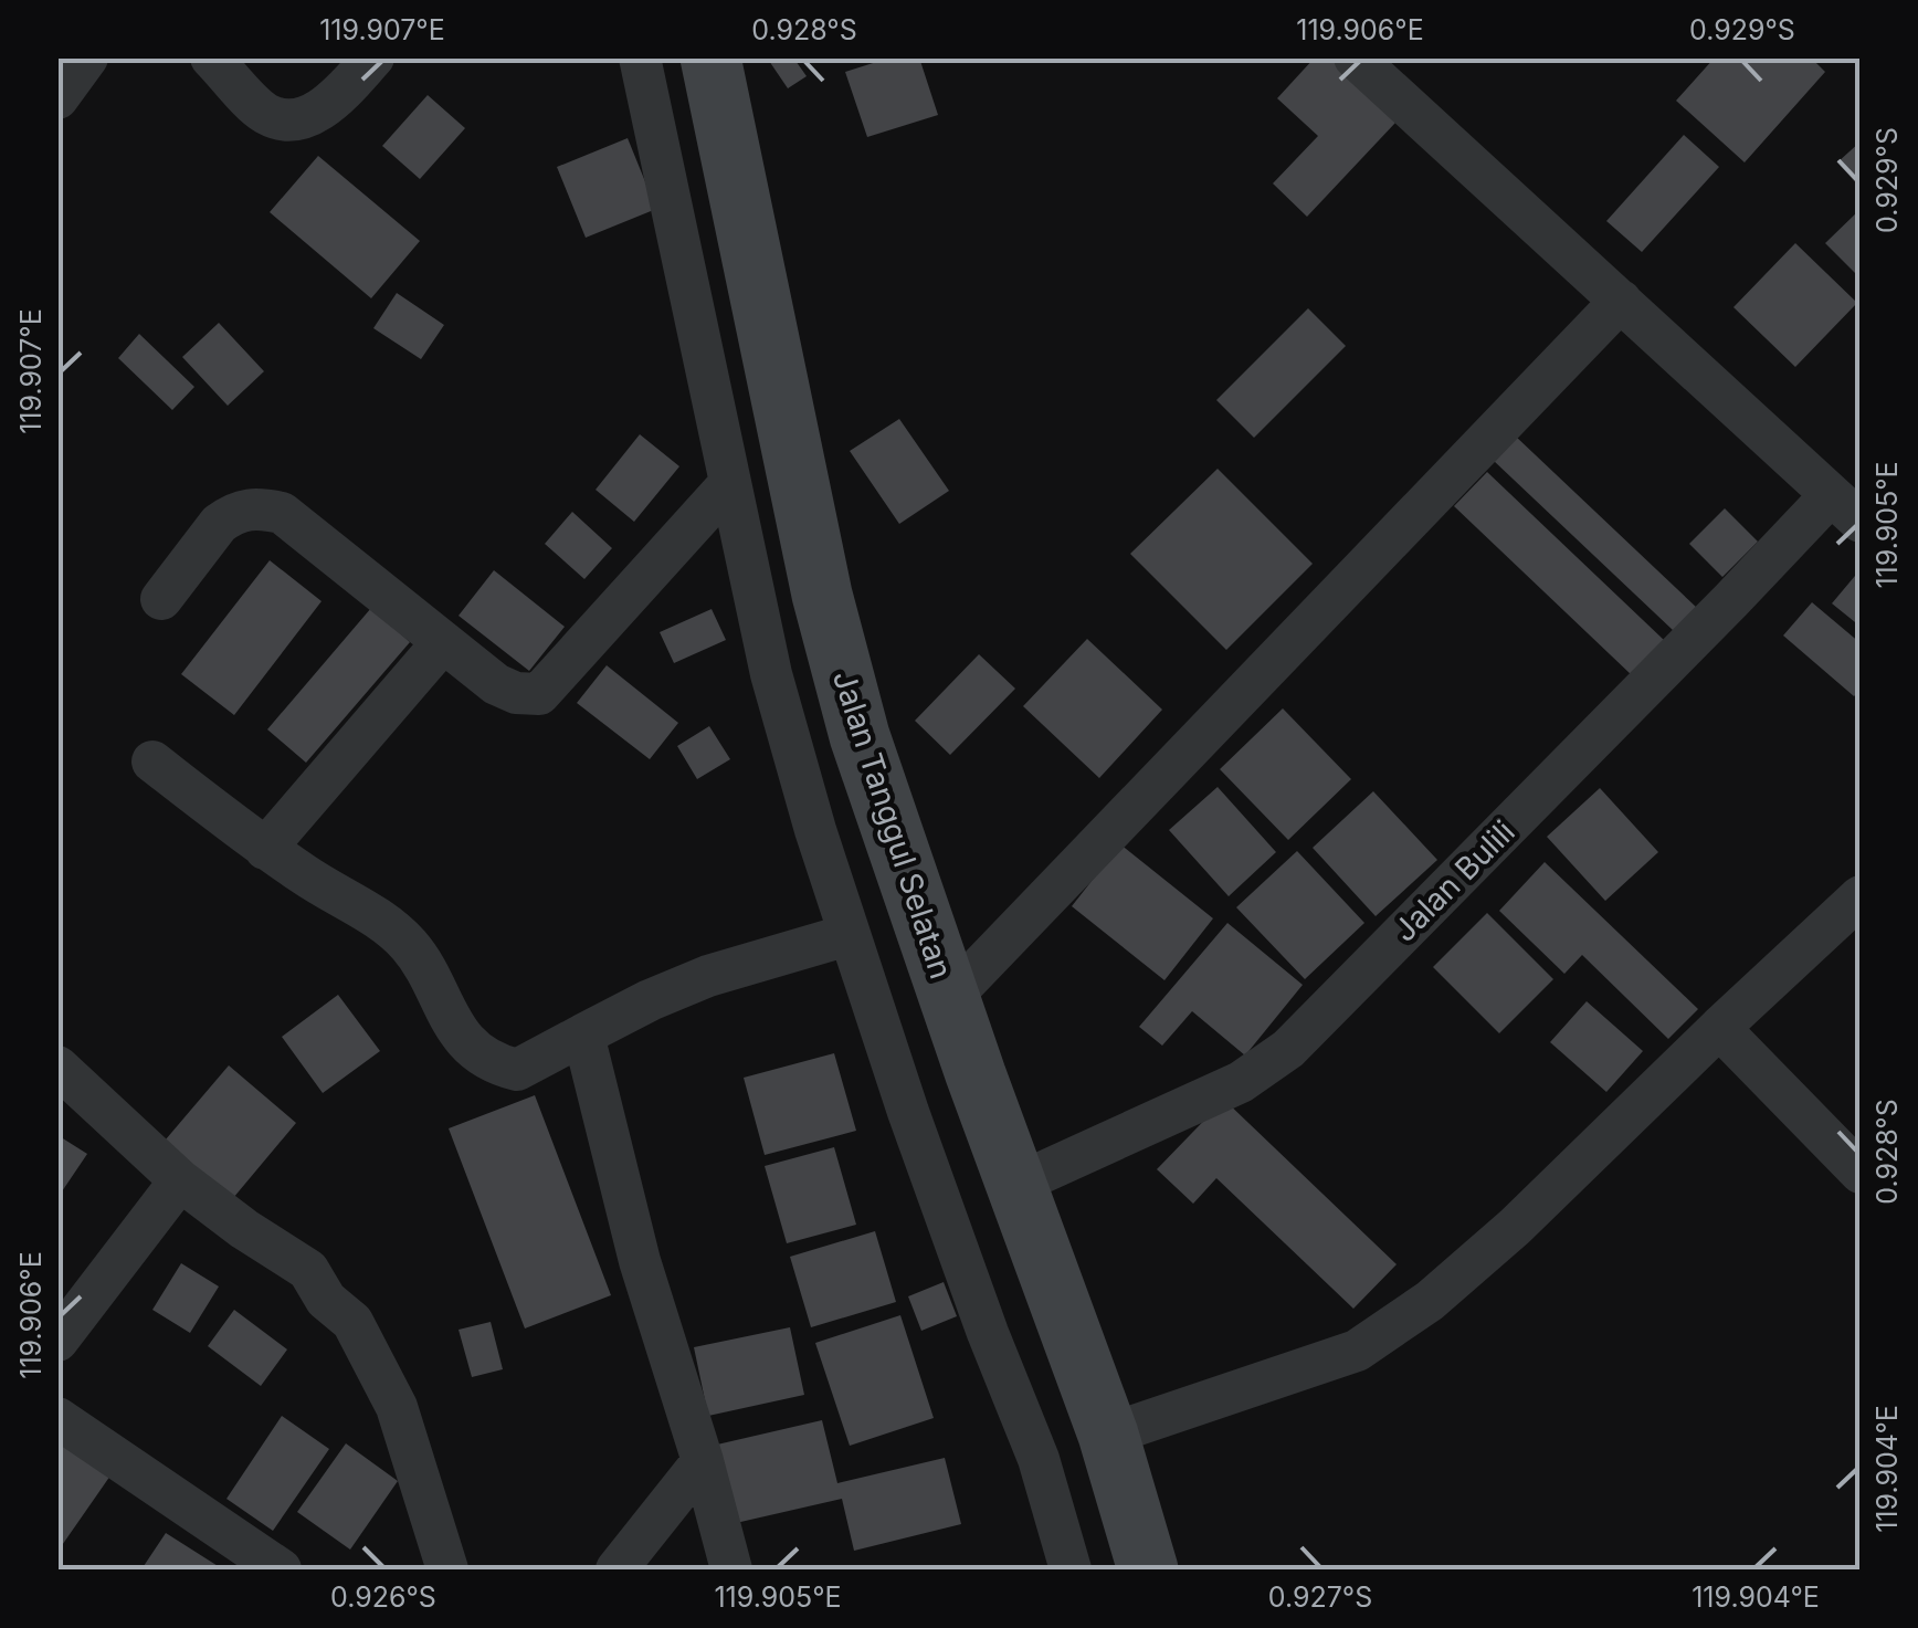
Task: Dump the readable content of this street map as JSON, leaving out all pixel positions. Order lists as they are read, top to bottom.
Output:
{
  "streets": {
    "street": ["Jalan Tanggul Selatan", "Jalan Bulili"]
  },
  "crossings": [
    ["Jalan Tanggul Selatan", "Jalan Bulili"]
  ],
  "coordinates": [
    "119.907°E",
    "0.928°S",
    "119.906°E",
    "0.929°S",
    "119.905°E",
    "119.904°E",
    "0.926°S",
    "0.927°S"
  ]
}
